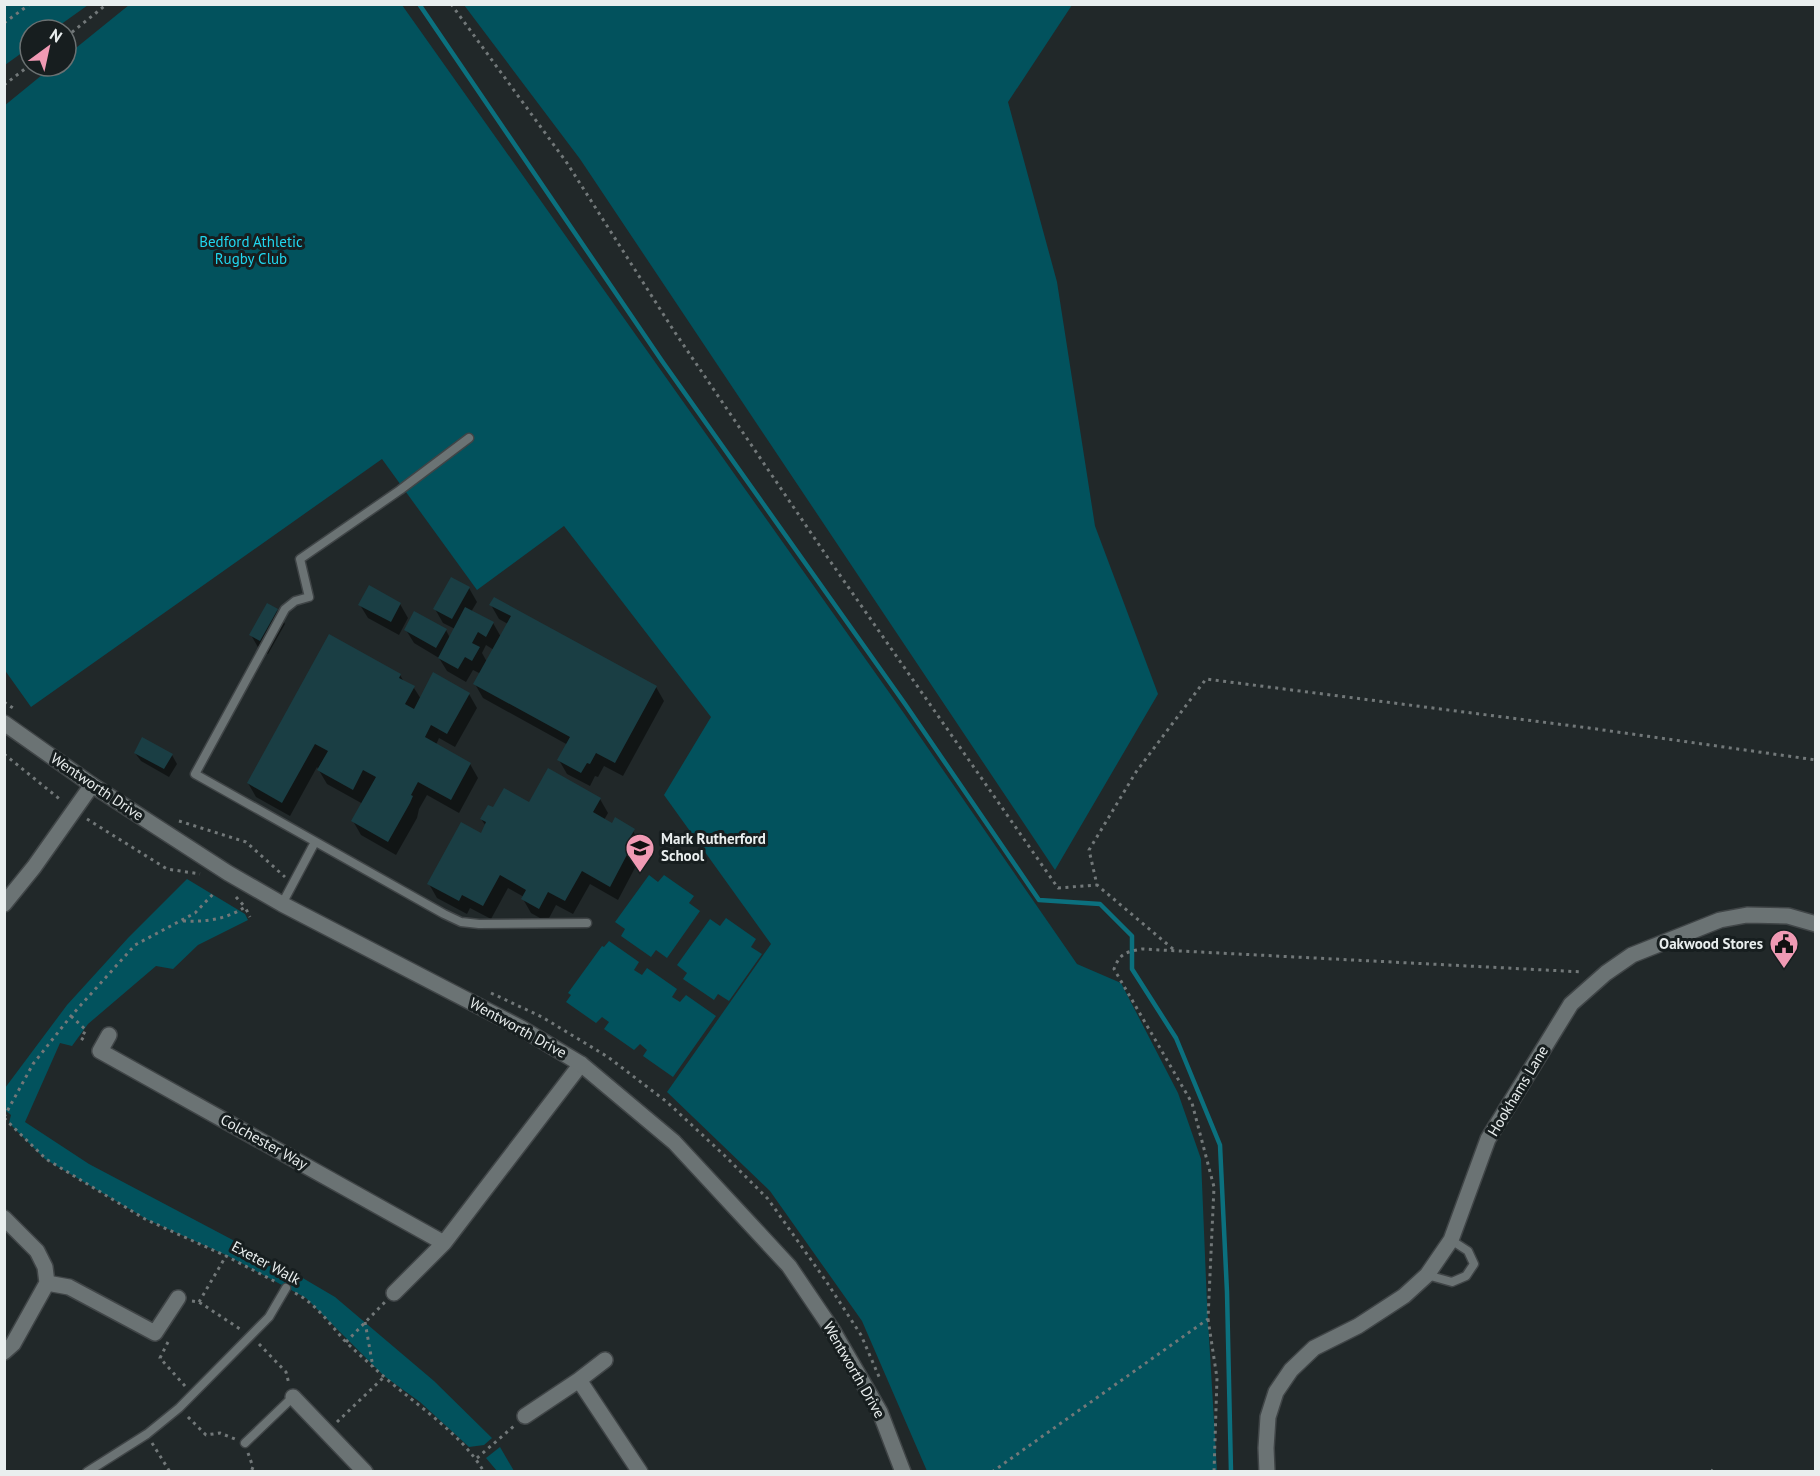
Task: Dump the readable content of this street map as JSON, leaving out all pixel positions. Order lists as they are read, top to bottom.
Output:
{
  "streets": {
    "street": ["Wentworth Drive", "Hookhams Lane", "Colchester Way"],
    "path": ["Exeter Walk"]
  },
  "parks": ["Bedford Athletic Rugby Club"],
  "places": {
    "school or university": ["Mark Rutherford School"],
    "public building": ["Oakwood Stores"]
  },
  "north": "top right"
}
